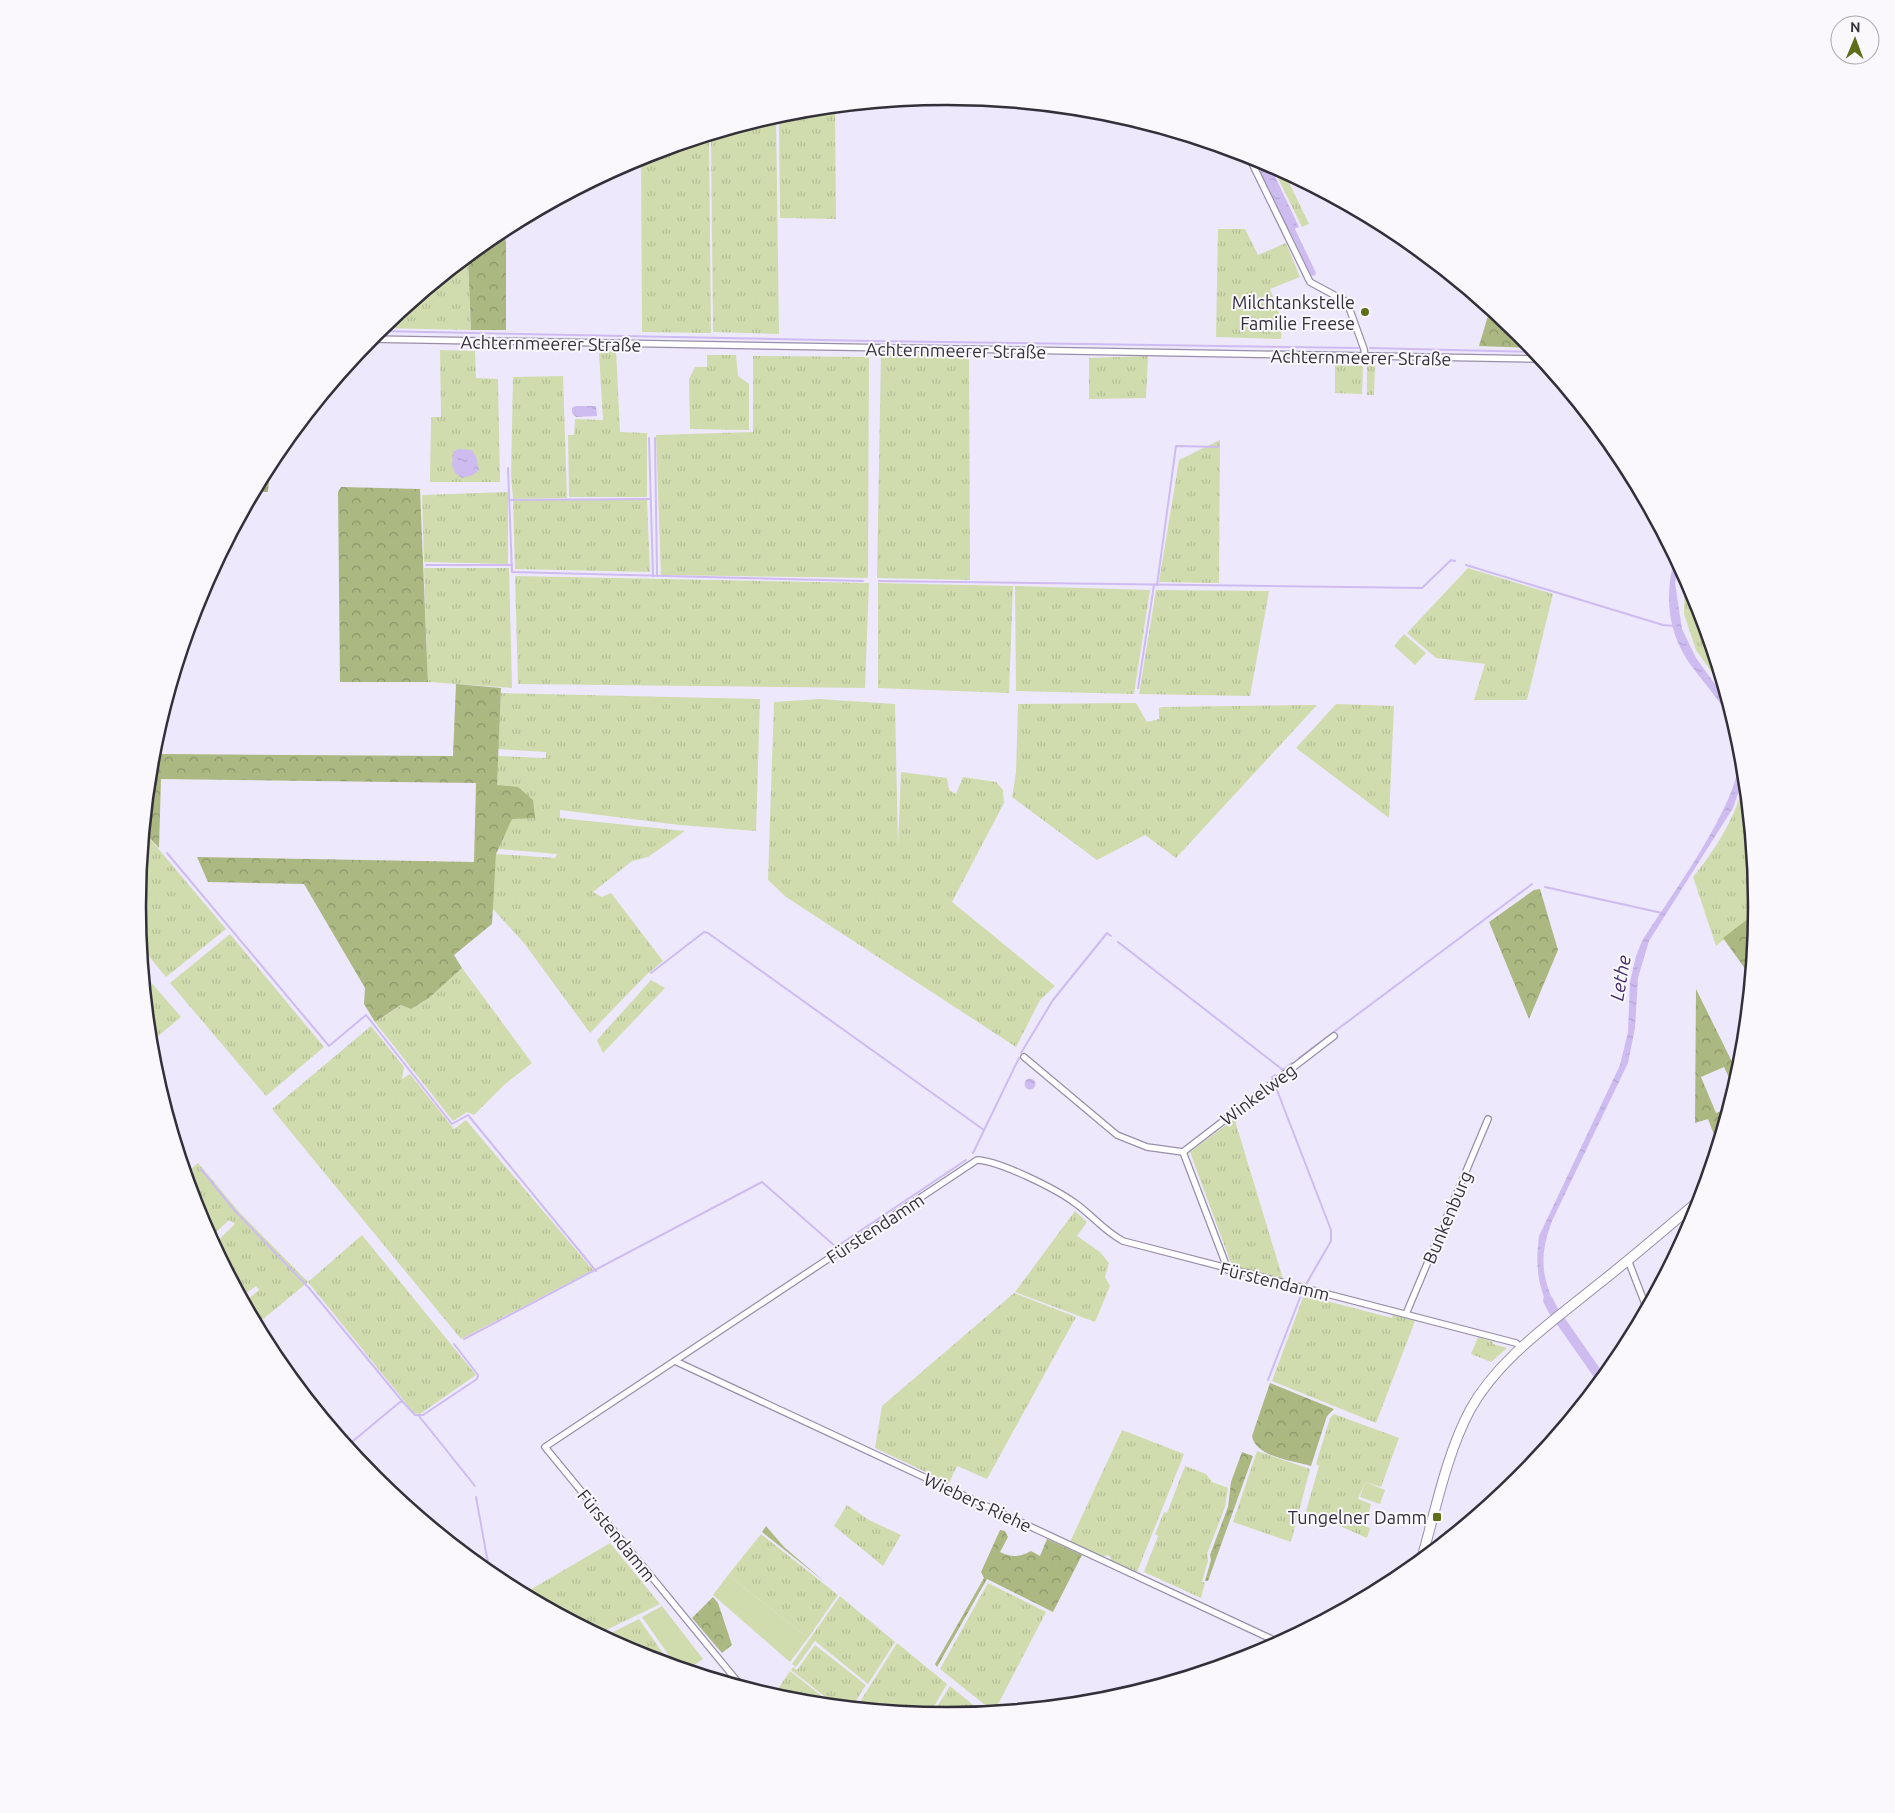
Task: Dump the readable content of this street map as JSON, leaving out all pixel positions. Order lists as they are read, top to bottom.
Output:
{
  "streets": {
    "street": [
      "Achternmeerer Straße",
      "Winkelweg",
      "Bunkenburg",
      "Fürstendamm",
      "Wiebers Riehe"
    ]
  },
  "crossings": [
    ["Bunkenburg", "Fürstendamm"],
    ["Fürstendamm", "Wiebers Riehe"]
  ],
  "water": ["Lethe"],
  "places": {
    "other": ["Milchtankstelle Familie Freese"],
    "transit": ["Tungelner Damm"]
  },
  "north": "top"
}
